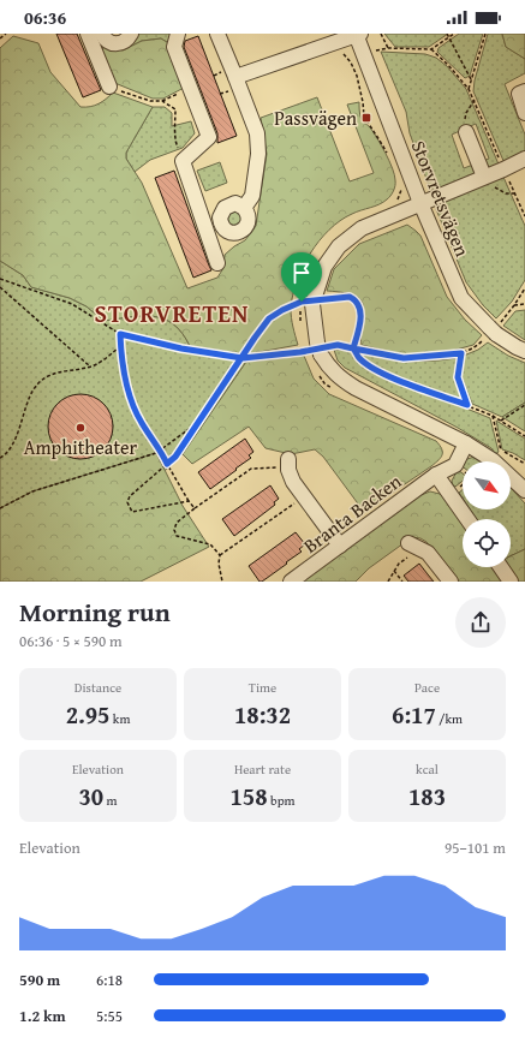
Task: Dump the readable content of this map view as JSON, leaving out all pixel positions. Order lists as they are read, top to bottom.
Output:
{
  "streets": {
    "street": ["Storvretsvägen", "Branta Backen"]
  },
  "districts": ["STORVRETEN"],
  "places": {
    "transit": ["Passvägen"],
    "other": ["Amphitheater"]
  },
  "north": "bottom right",
  "page": {
    "status": "06:36",
    "heading": ["Morning run", "06:36 · 5 × 590 m"],
    "stats": [
      ["Distance", "2.95 km"],
      ["Time", "18:32"],
      ["Pace", "6:17 /km"],
      ["Elevation", "30 m"],
      ["Heart rate", "158 bpm"],
      ["kcal", "183"]
    ],
    "chart": ["Elevation", "95–101 m"],
    "list": [
      {
        "name": "590 m",
        "note": "6:18"
      },
      {
        "name": "1.2 km",
        "note": "5:55"
      }
    ]
  }
}
